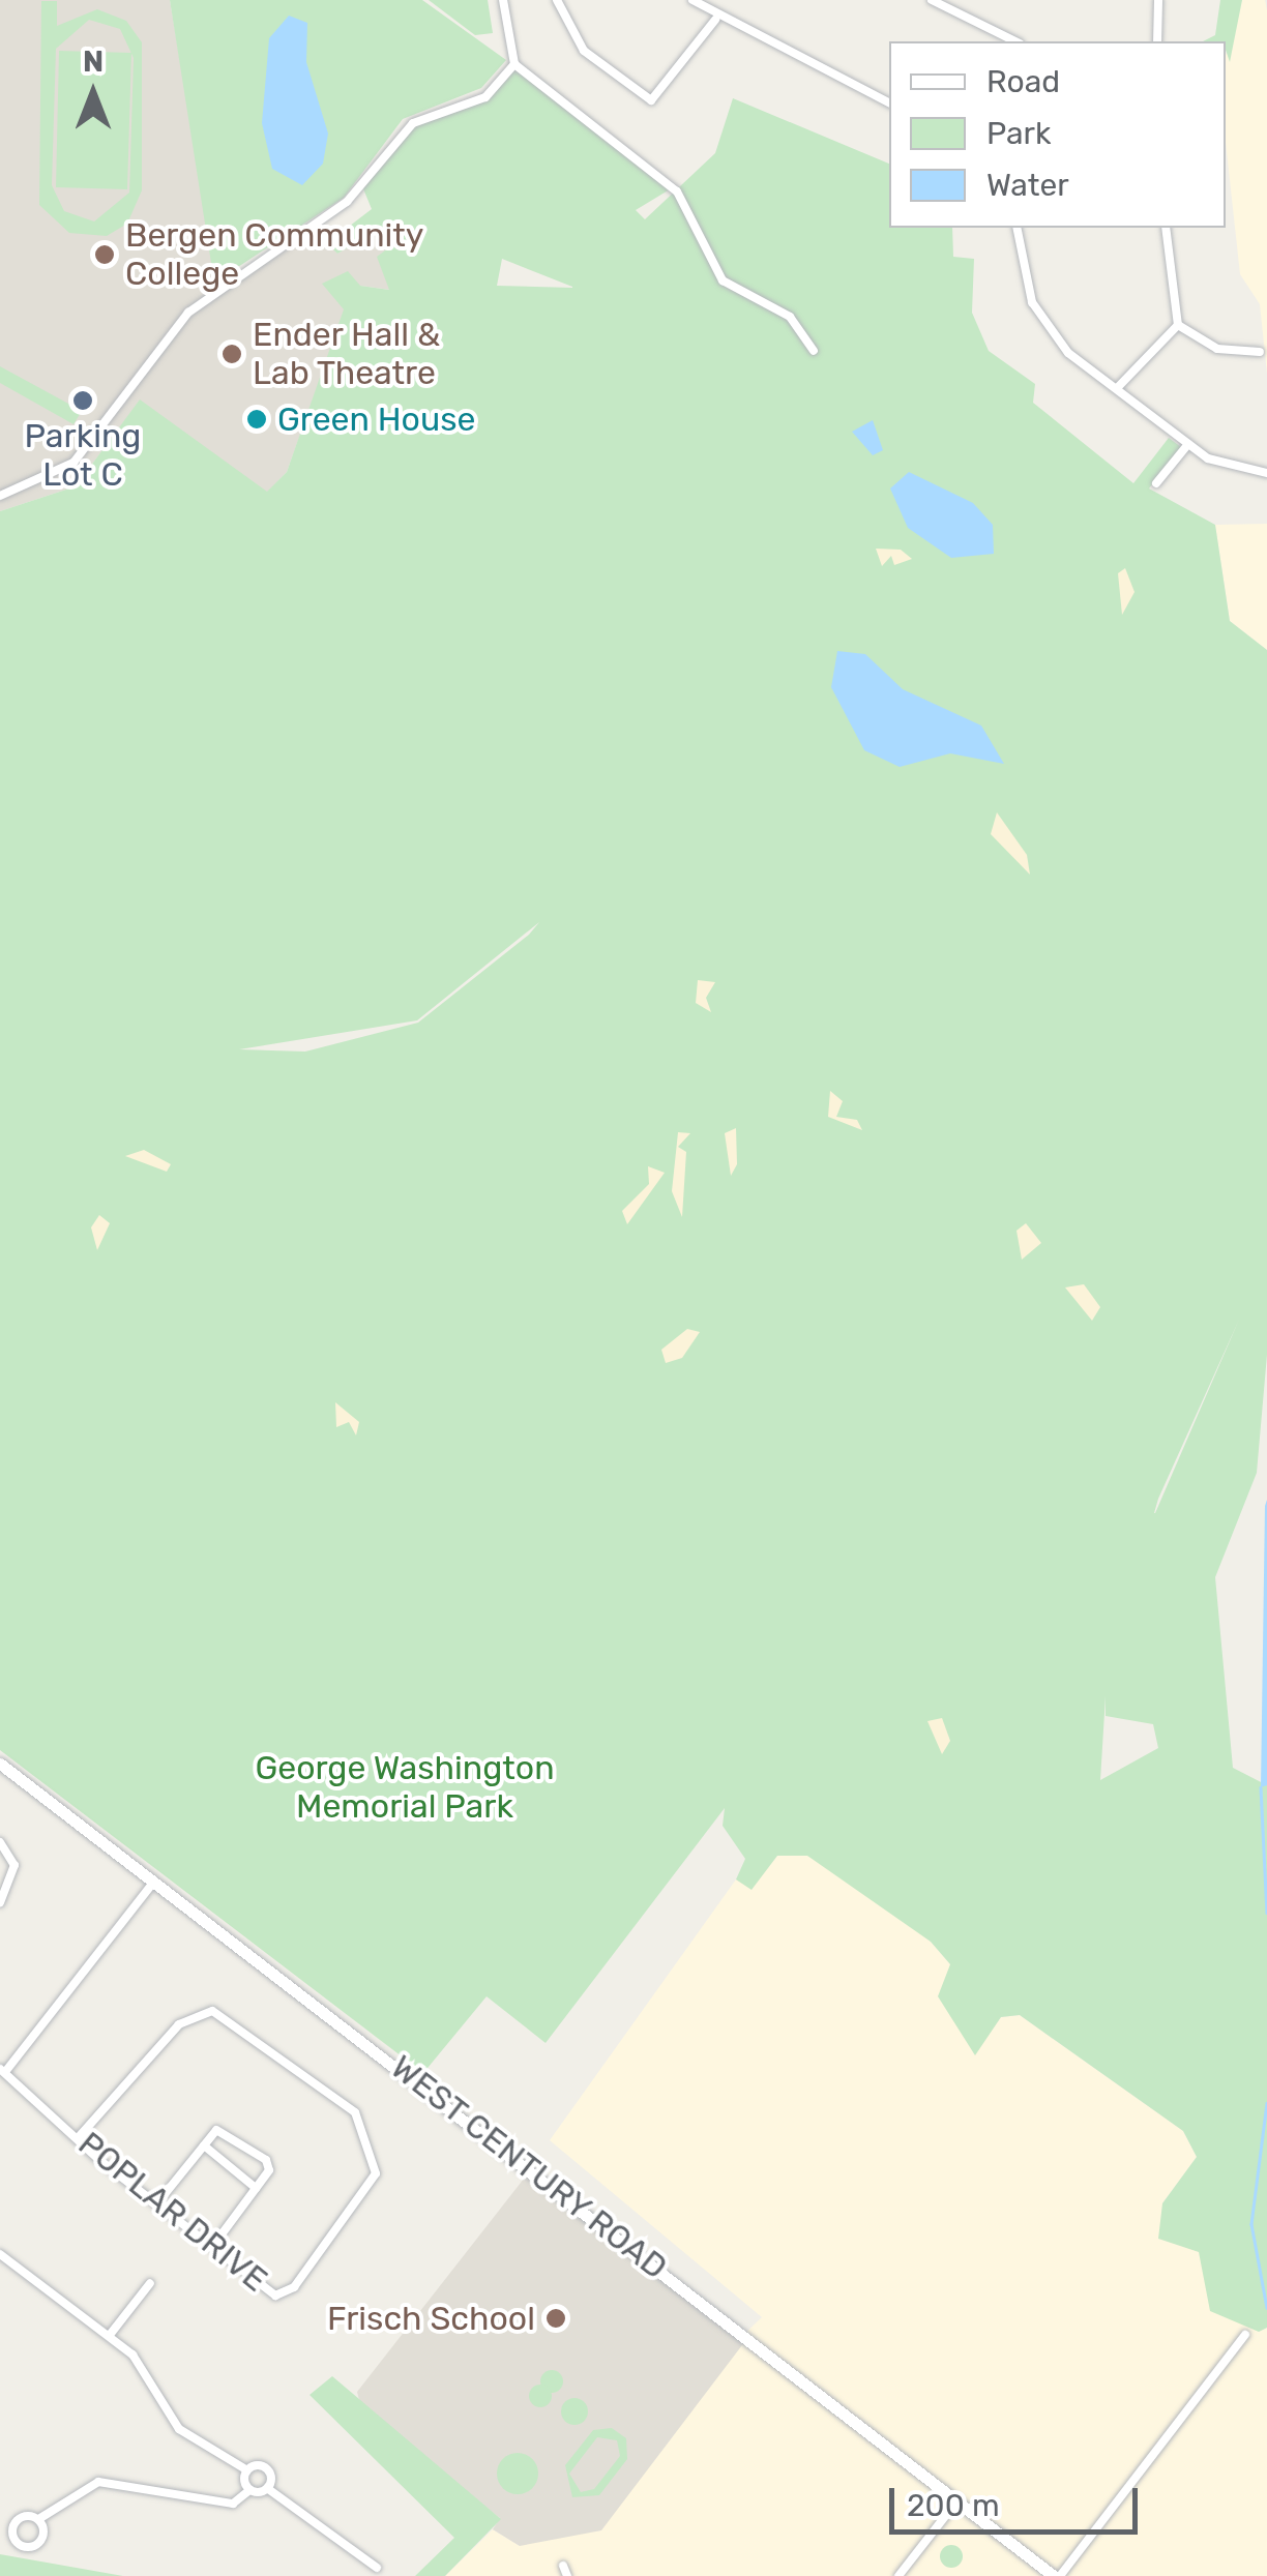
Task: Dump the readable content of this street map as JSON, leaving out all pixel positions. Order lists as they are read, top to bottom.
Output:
{
  "streets": {
    "main road": ["WEST CENTURY ROAD"],
    "street": ["POPLAR DRIVE"]
  },
  "parks": ["George Washington Memorial Park"],
  "places": [
    "Bergen Community College",
    "Ender Hall & Lab Theatre",
    "Parking Lot C",
    "Green House",
    "Frisch School"
  ],
  "legend": ["Road", "Park", "Water"],
  "scale_bar": "200 m",
  "north": "top"
}
